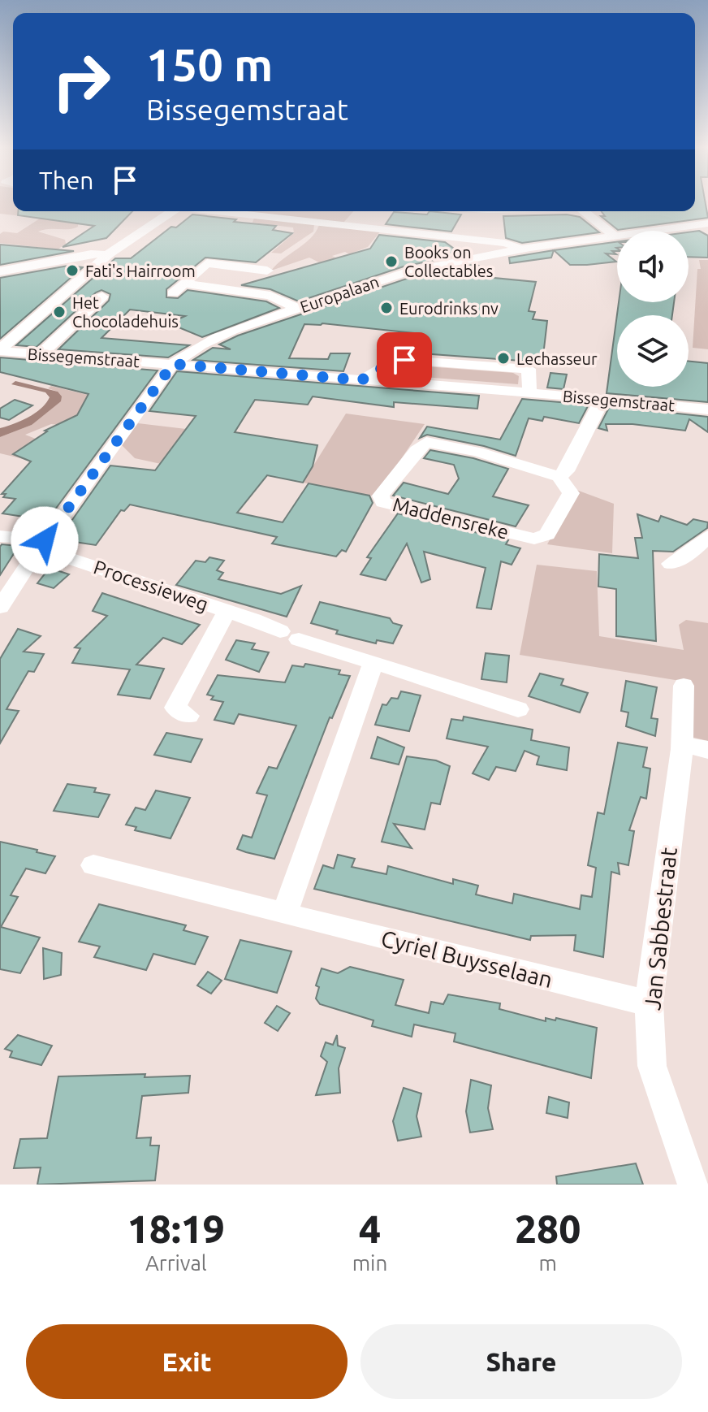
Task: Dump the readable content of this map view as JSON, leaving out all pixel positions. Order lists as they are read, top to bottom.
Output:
{
  "streets": {
    "street": [
      "Europalaan",
      "Bissegemstraat",
      "Maddensreke",
      "Processieweg",
      "Jan Sabbestraat",
      "Cyriel Buysselaan"
    ]
  },
  "crossings": [
    ["Europalaan", "Bissegemstraat"],
    ["Europalaan", "Processieweg"],
    ["Jan Sabbestraat", "Cyriel Buysselaan"]
  ],
  "places": [
    "Books on Collectables",
    "Fati's Hairroom",
    "Eurodrinks nv",
    "Het Chocoladehuis",
    "Lechasseur"
  ],
  "page": {
    "turn": ["150 m", "Bissegemstraat"],
    "then": "Then",
    "eta": [
      "18:19",
      "Arrival",
      "4",
      "min",
      "280",
      "m"
    ],
    "buttons": ["Exit", "Share"]
  }
}
